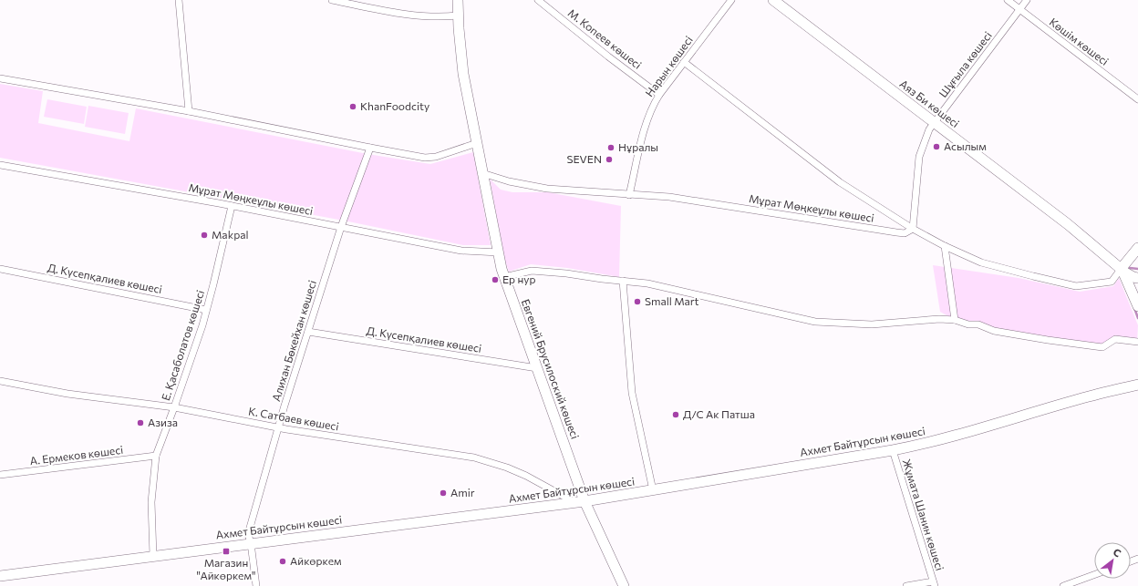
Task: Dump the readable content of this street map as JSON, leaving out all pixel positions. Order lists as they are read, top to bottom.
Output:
{
  "streets": {
    "street": [
      "М. Копеев көшесі",
      "Көшім көшесі",
      "Шұғыла көшесі",
      "Нарын көшесі",
      "Аяз Би көшесі",
      "Мұрат Мөңкеұлы көшесі",
      "Д. Күсепқалиев көшесі",
      "Алихан Бөкейхан көшесі",
      "Е. Қасаболатов көшесі",
      "Евгений Брусилоский көшесі",
      "К. Сатбаев көшесі",
      "Ахмет Байтұрсын көшесі",
      "А. Ермеков көшесі",
      "Жұмата Шанин көшесі"
    ]
  },
  "crossings": [
    ["М. Копеев көшесі", "Нарын көшесі"],
    ["Көшім көшесі", "Шұғыла көшесі"],
    ["Шұғыла көшесі", "Аяз Би көшесі"],
    ["Шұғыла көшесі", "Мұрат Мөңкеұлы көшесі"],
    ["Нарын көшесі", "Мұрат Мөңкеұлы көшесі"],
    ["Мұрат Мөңкеұлы көшесі", "Алихан Бөкейхан көшесі"],
    ["Мұрат Мөңкеұлы көшесі", "Е. Қасаболатов көшесі"],
    ["Мұрат Мөңкеұлы көшесі", "Евгений Брусилоский көшесі"],
    ["Д. Күсепқалиев көшесі", "Алихан Бөкейхан көшесі"],
    ["Д. Күсепқалиев көшесі", "Е. Қасаболатов көшесі"],
    ["Д. Күсепқалиев көшесі", "Евгений Брусилоский көшесі"],
    ["Алихан Бөкейхан көшесі", "К. Сатбаев көшесі"],
    ["Алихан Бөкейхан көшесі", "Ахмет Байтұрсын көшесі"],
    ["Е. Қасаболатов көшесі", "К. Сатбаев көшесі"],
    ["Е. Қасаболатов көшесі", "Ахмет Байтұрсын көшесі"],
    ["Е. Қасаболатов көшесі", "А. Ермеков көшесі"],
    ["Евгений Брусилоский көшесі", "К. Сатбаев көшесі"],
    ["Евгений Брусилоский көшесі", "Ахмет Байтұрсын көшесі"],
    ["К. Сатбаев көшесі", "Ахмет Байтұрсын көшесі"],
    ["Ахмет Байтұрсын көшесі", "Жұмата Шанин көшесі"]
  ],
  "places": {
    "other": [
      "KhanFoodcity",
      "Асылым",
      "Нұралы",
      "SEVEN",
      "Makpal",
      "Ер нур",
      "Small Mart",
      "Д/С Ак Патша",
      "Азиза",
      "Amir",
      "Айкөркем"
    ],
    "transit": ["Магазин \"Айкөркем\""]
  },
  "north": "top right"
}
